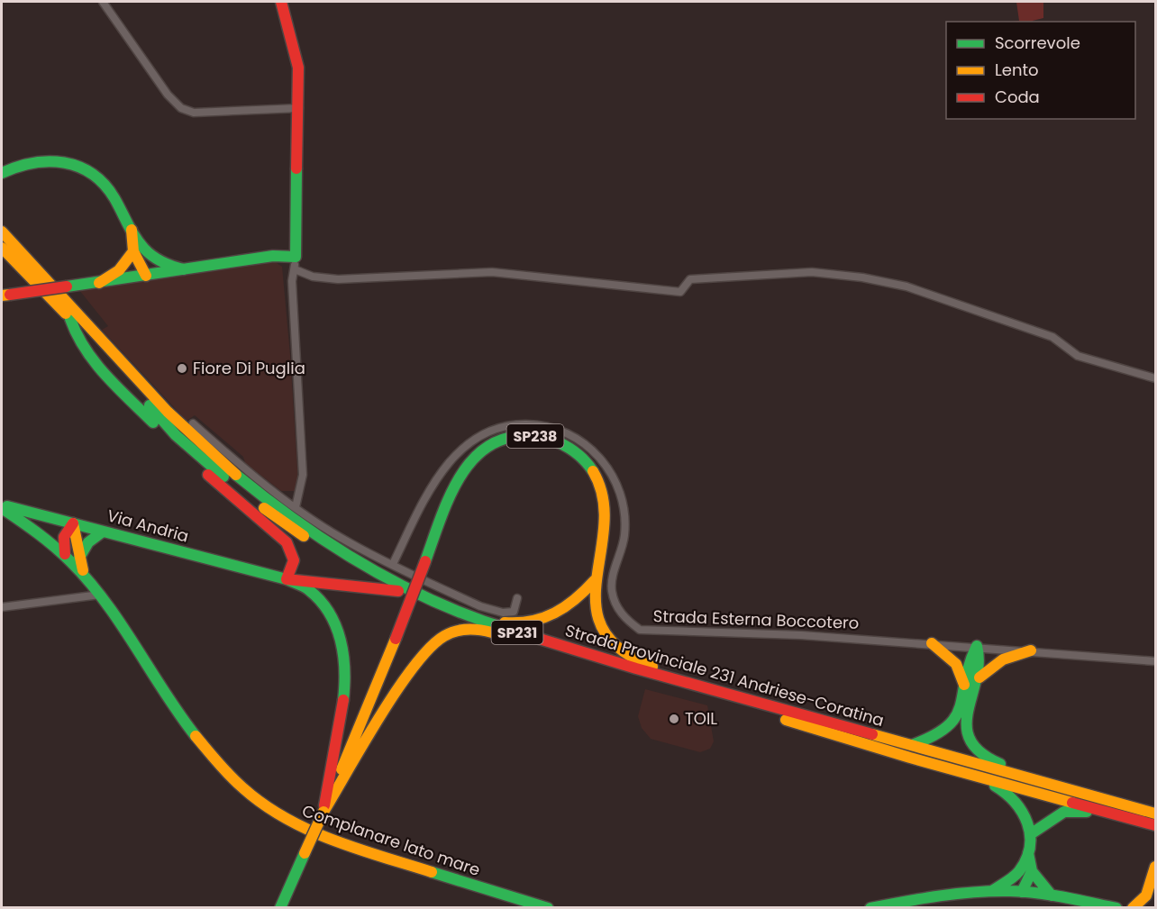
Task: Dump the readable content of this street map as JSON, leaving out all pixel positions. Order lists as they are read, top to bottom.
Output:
{
  "streets": {
    "main road": [
      "SP238",
      "Via Andria",
      "SP231",
      "Strada Provinciale 231 Andriese-Coratina",
      "Complanare lato mare"
    ],
    "street": ["Strada Esterna Boccotero"]
  },
  "places": ["Fiore Di Puglia", "TOIL"],
  "legend": ["Scorrevole", "Lento", "Coda"]
}
